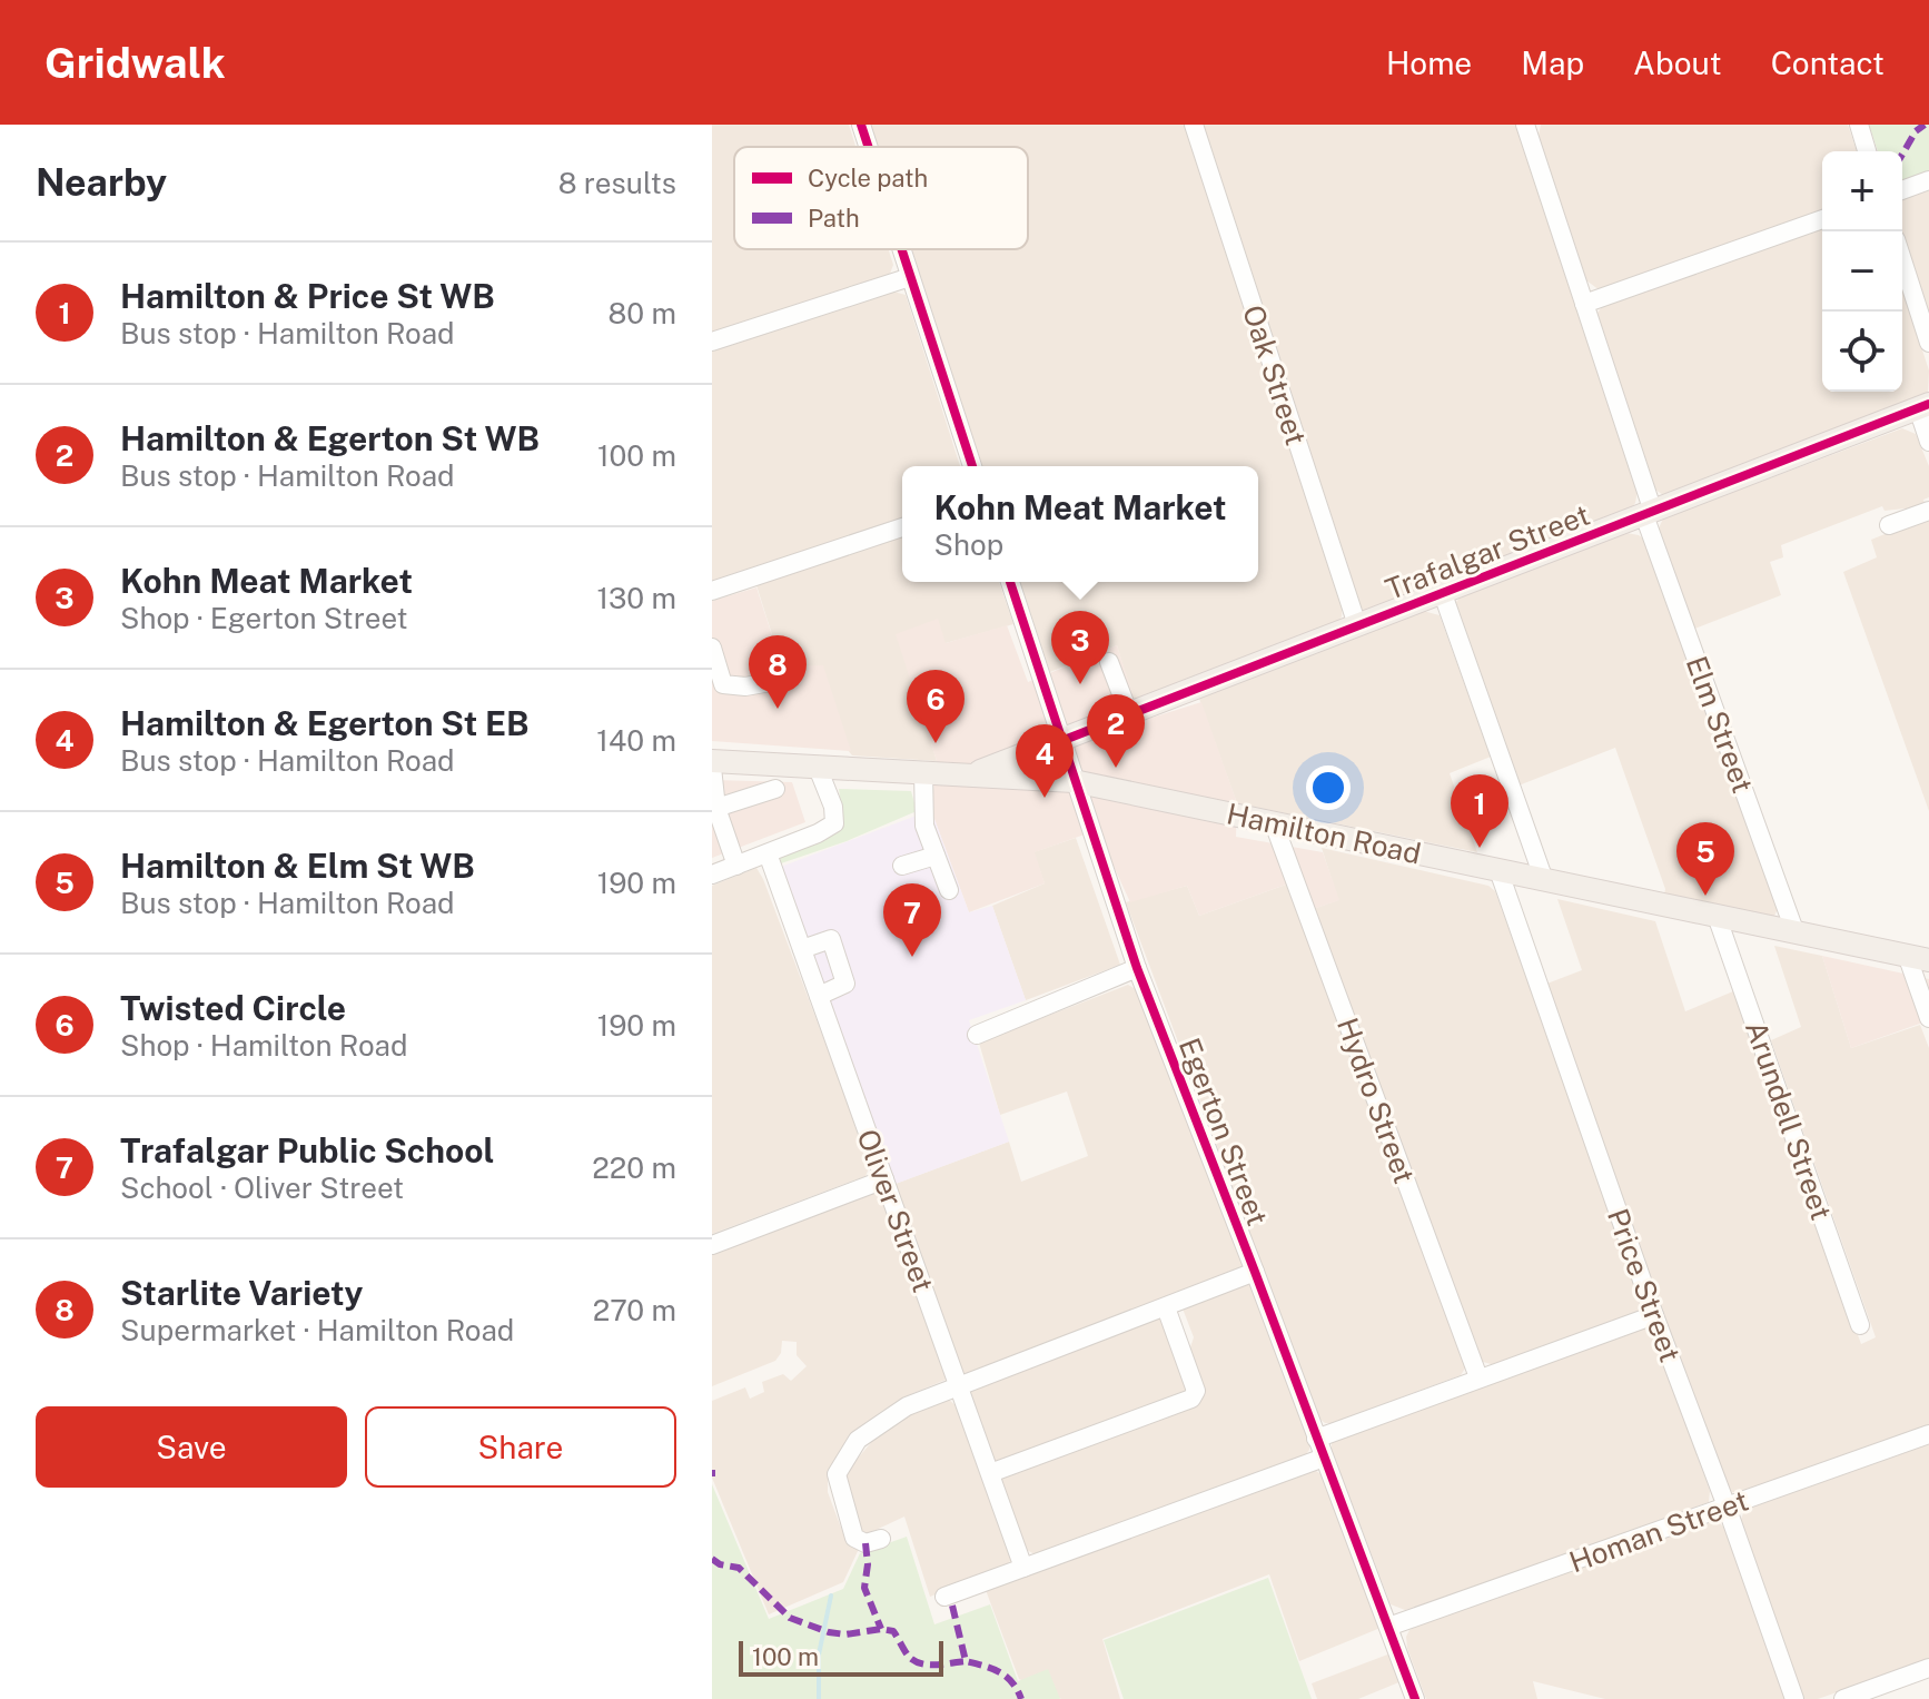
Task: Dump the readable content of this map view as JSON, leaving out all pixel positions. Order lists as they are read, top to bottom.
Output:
{
  "streets": {
    "main road": ["Trafalgar Street", "Hamilton Road"],
    "street": [
      "Oak Street",
      "Elm Street",
      "Hydro Street",
      "Arundell Street",
      "Egerton Street",
      "Oliver Street",
      "Price Street",
      "Homan Street"
    ]
  },
  "crossings": [
    ["Oak Street", "Trafalgar Street"],
    ["Trafalgar Street", "Elm Street"],
    ["Trafalgar Street", "Hamilton Road"],
    ["Trafalgar Street", "Egerton Street"],
    ["Elm Street", "Hamilton Road"],
    ["Hamilton Road", "Hydro Street"],
    ["Hamilton Road", "Arundell Street"],
    ["Hamilton Road", "Egerton Street"],
    ["Hamilton Road", "Price Street"],
    ["Egerton Street", "Homan Street"],
    ["Price Street", "Homan Street"]
  ],
  "legend": ["Cycle path", "Path"],
  "scale_bar": "100 m",
  "page": {
    "header": "Gridwalk",
    "nav": [
      "Home",
      "Map",
      "About",
      "Contact"
    ],
    "heading": ["Nearby", "8 results"],
    "map_buttons": ["+", "−"],
    "list": [
      {
        "mark": "1",
        "name": "Hamilton & Price St WB",
        "note": "Bus stop · Hamilton Road",
        "value": "80 m"
      },
      {
        "mark": "2",
        "name": "Hamilton & Egerton St WB",
        "note": "Bus stop · Hamilton Road",
        "value": "100 m"
      },
      {
        "mark": "3",
        "name": "Kohn Meat Market",
        "note": "Shop · Egerton Street",
        "value": "130 m"
      },
      {
        "mark": "4",
        "name": "Hamilton & Egerton St EB",
        "note": "Bus stop · Hamilton Road",
        "value": "140 m"
      },
      {
        "mark": "5",
        "name": "Hamilton & Elm St WB",
        "note": "Bus stop · Hamilton Road",
        "value": "190 m"
      },
      {
        "mark": "6",
        "name": "Twisted Circle",
        "note": "Shop · Hamilton Road",
        "value": "190 m"
      },
      {
        "mark": "7",
        "name": "Trafalgar Public School",
        "note": "School · Oliver Street",
        "value": "220 m"
      },
      {
        "mark": "8",
        "name": "Starlite Variety",
        "note": "Supermarket · Hamilton Road",
        "value": "270 m"
      }
    ],
    "popup": ["Kohn Meat Market", "Shop"],
    "pins": [
      "3",
      "8",
      "6",
      "2",
      "4",
      "1",
      "5",
      "7"
    ],
    "buttons": ["Save", "Share"],
    "scale": "100 m"
  }
}
